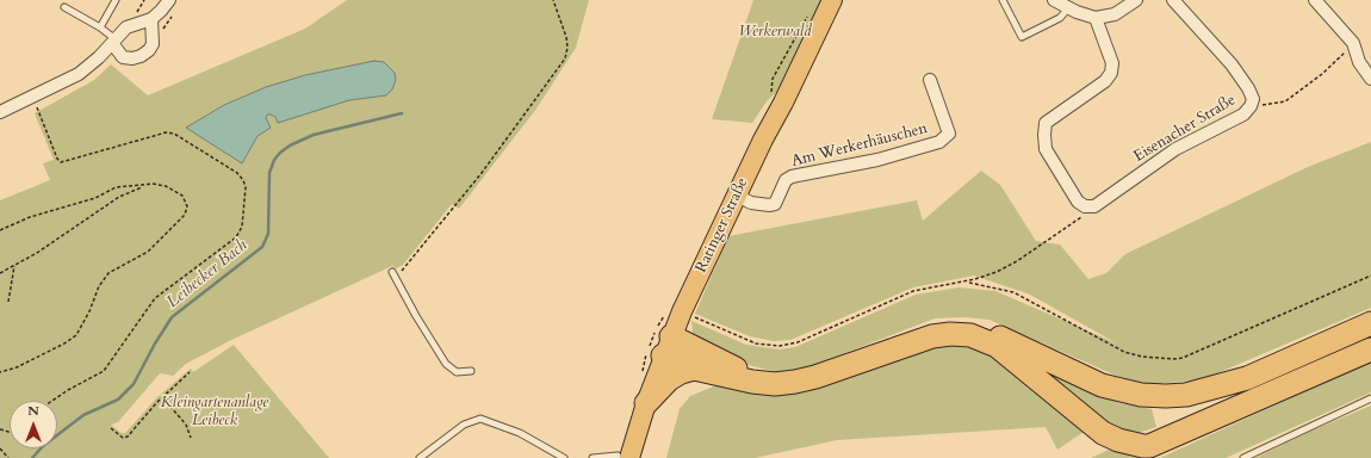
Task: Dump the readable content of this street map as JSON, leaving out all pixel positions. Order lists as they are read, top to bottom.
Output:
{
  "streets": {
    "main road": ["Ratinger Straße"],
    "street": ["Eisenacher Straße", "Am Werkerhäuschen"]
  },
  "crossings": [
    ["Am Werkerhäuschen", "Ratinger Straße"]
  ],
  "water": ["Leibecker Bach"],
  "parks": ["Werkerwald", "Kleingartenanlage Leibeck"],
  "north": "top"
}
